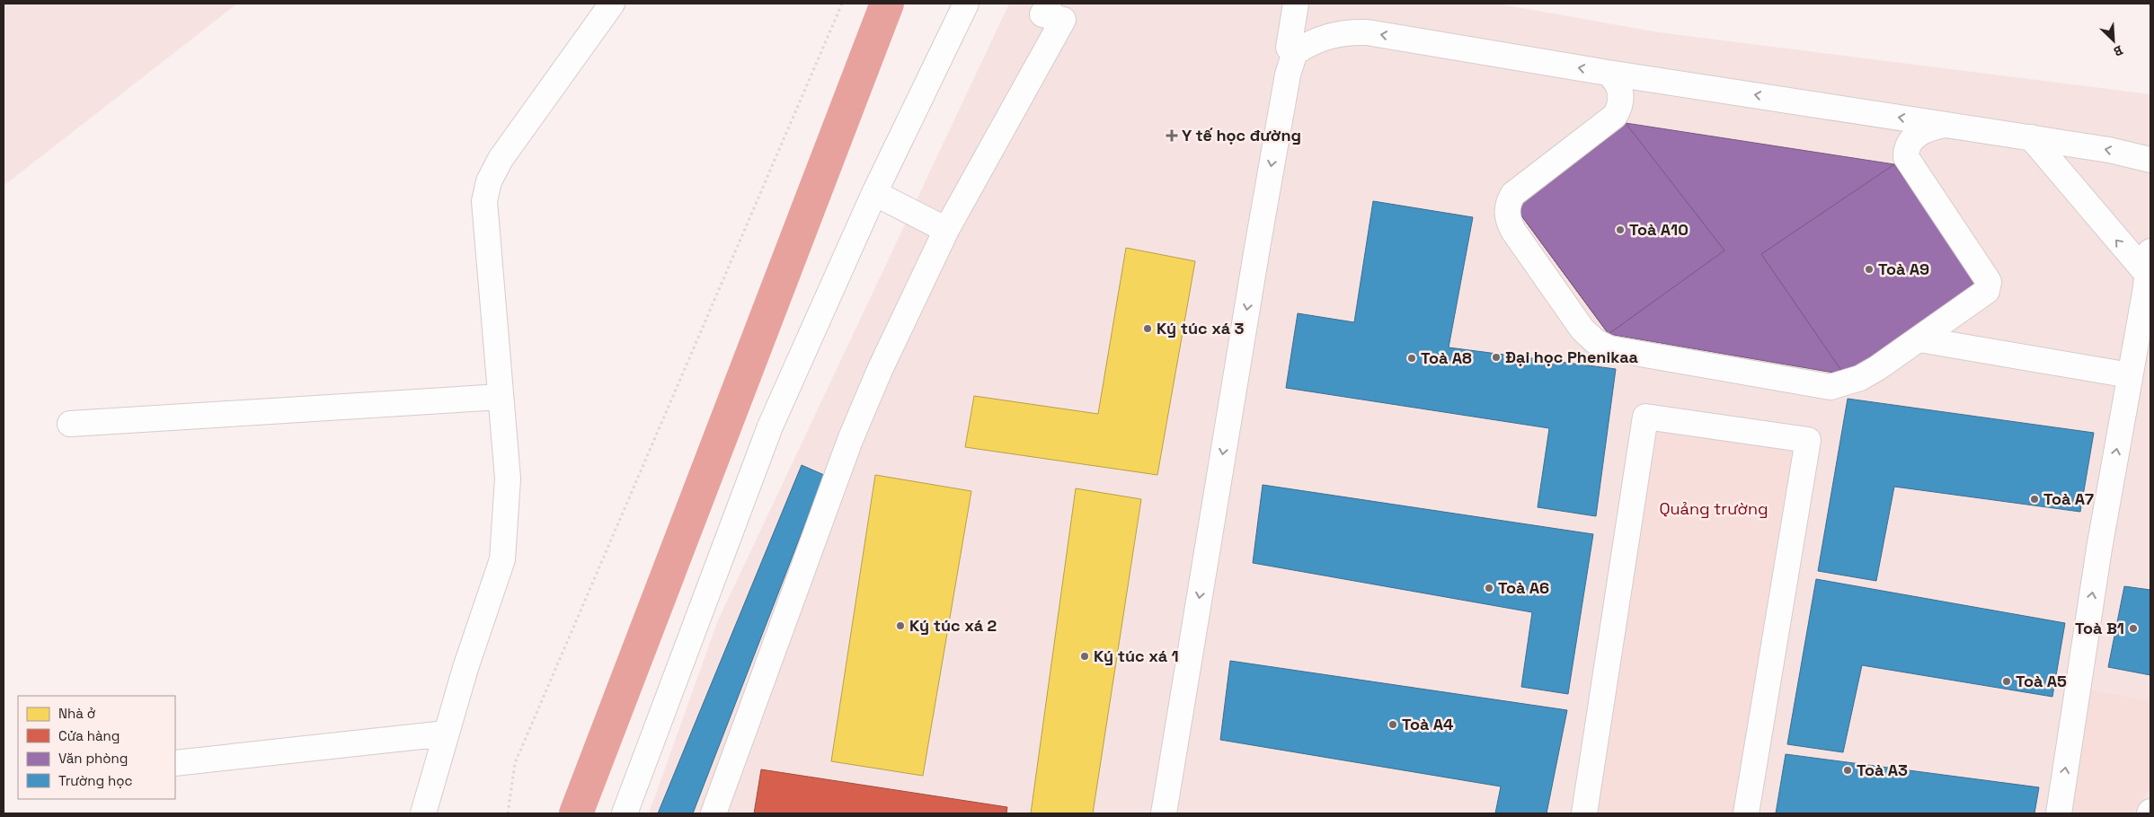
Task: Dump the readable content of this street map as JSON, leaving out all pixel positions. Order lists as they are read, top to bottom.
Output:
{
  "parks": ["Quảng trường"],
  "places": {
    "health": ["Y tế học đường"],
    "other": [
      "Toà A10",
      "Toà A9",
      "Ký túc xá 3",
      "Đại học Phenikaa",
      "Toà A8",
      "Toà A7",
      "Toà A6",
      "Ký túc xá 2",
      "Toà B1",
      "Ký túc xá 1",
      "Toà A5",
      "Toà A4",
      "Toà A3"
    ]
  },
  "legend": [
    "Nhà ở",
    "Cửa hàng",
    "Văn phòng",
    "Trường học"
  ],
  "north": "bottom right"
}
